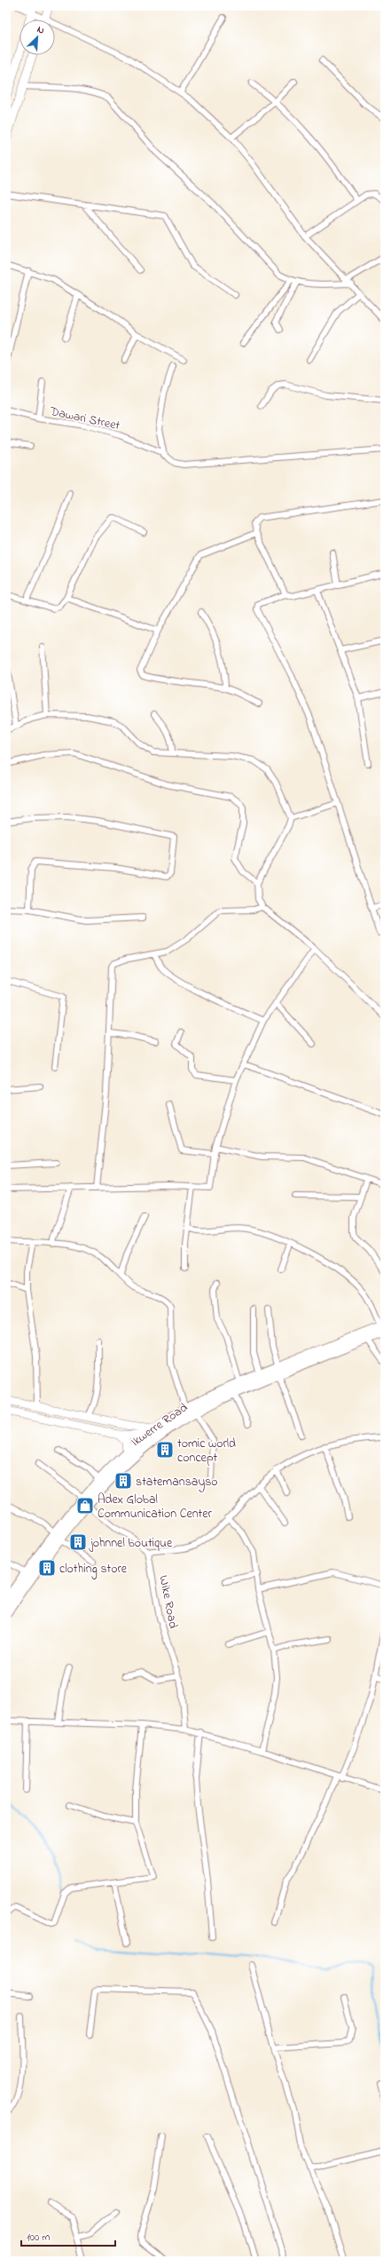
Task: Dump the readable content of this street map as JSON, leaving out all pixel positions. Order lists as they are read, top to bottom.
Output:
{
  "streets": {
    "main road": ["Ikwerre Road"],
    "street": ["Dawari Street", "Wike Road"]
  },
  "places": {
    "building": [
      "tomic world concept",
      "statemansayso",
      "johnnel boutique",
      "clothing store"
    ],
    "shop": ["Adex Global Communication Center"]
  },
  "scale_bar": "100 m",
  "north": "top right"
}
